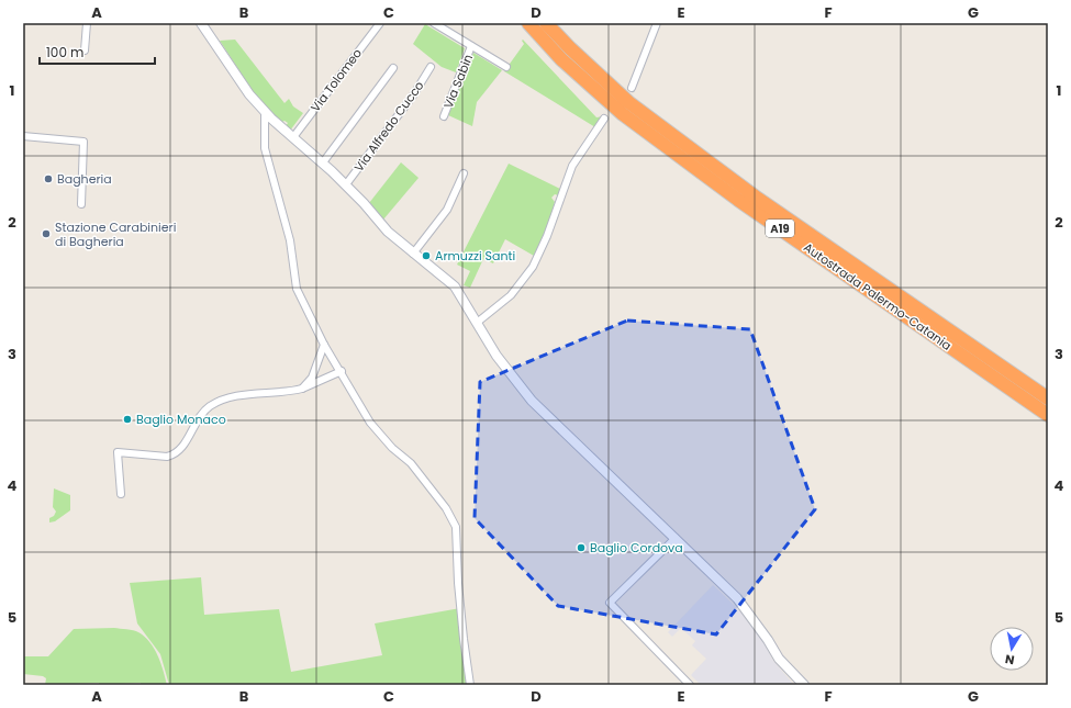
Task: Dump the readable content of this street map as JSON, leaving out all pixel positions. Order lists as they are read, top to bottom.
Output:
{
  "streets": {
    "highway": ["A19", "Autostrada Palermo-Catania"],
    "street": ["Via Tolomeo", "Via Sabin", "Via Alfredo Cucco"]
  },
  "places": [
    "Bagheria",
    "Stazione Carabinieri di Bagheria",
    "Armuzzi Santi",
    "Baglio Monaco",
    "Baglio Cordova"
  ],
  "scale_bar": "100 m",
  "north": "bottom",
  "grid": {
    "columns": [
      "A",
      "B",
      "C",
      "D",
      "E",
      "F",
      "G"
    ],
    "rows": [
      "1",
      "2",
      "3",
      "4",
      "5"
    ]
  }
}
